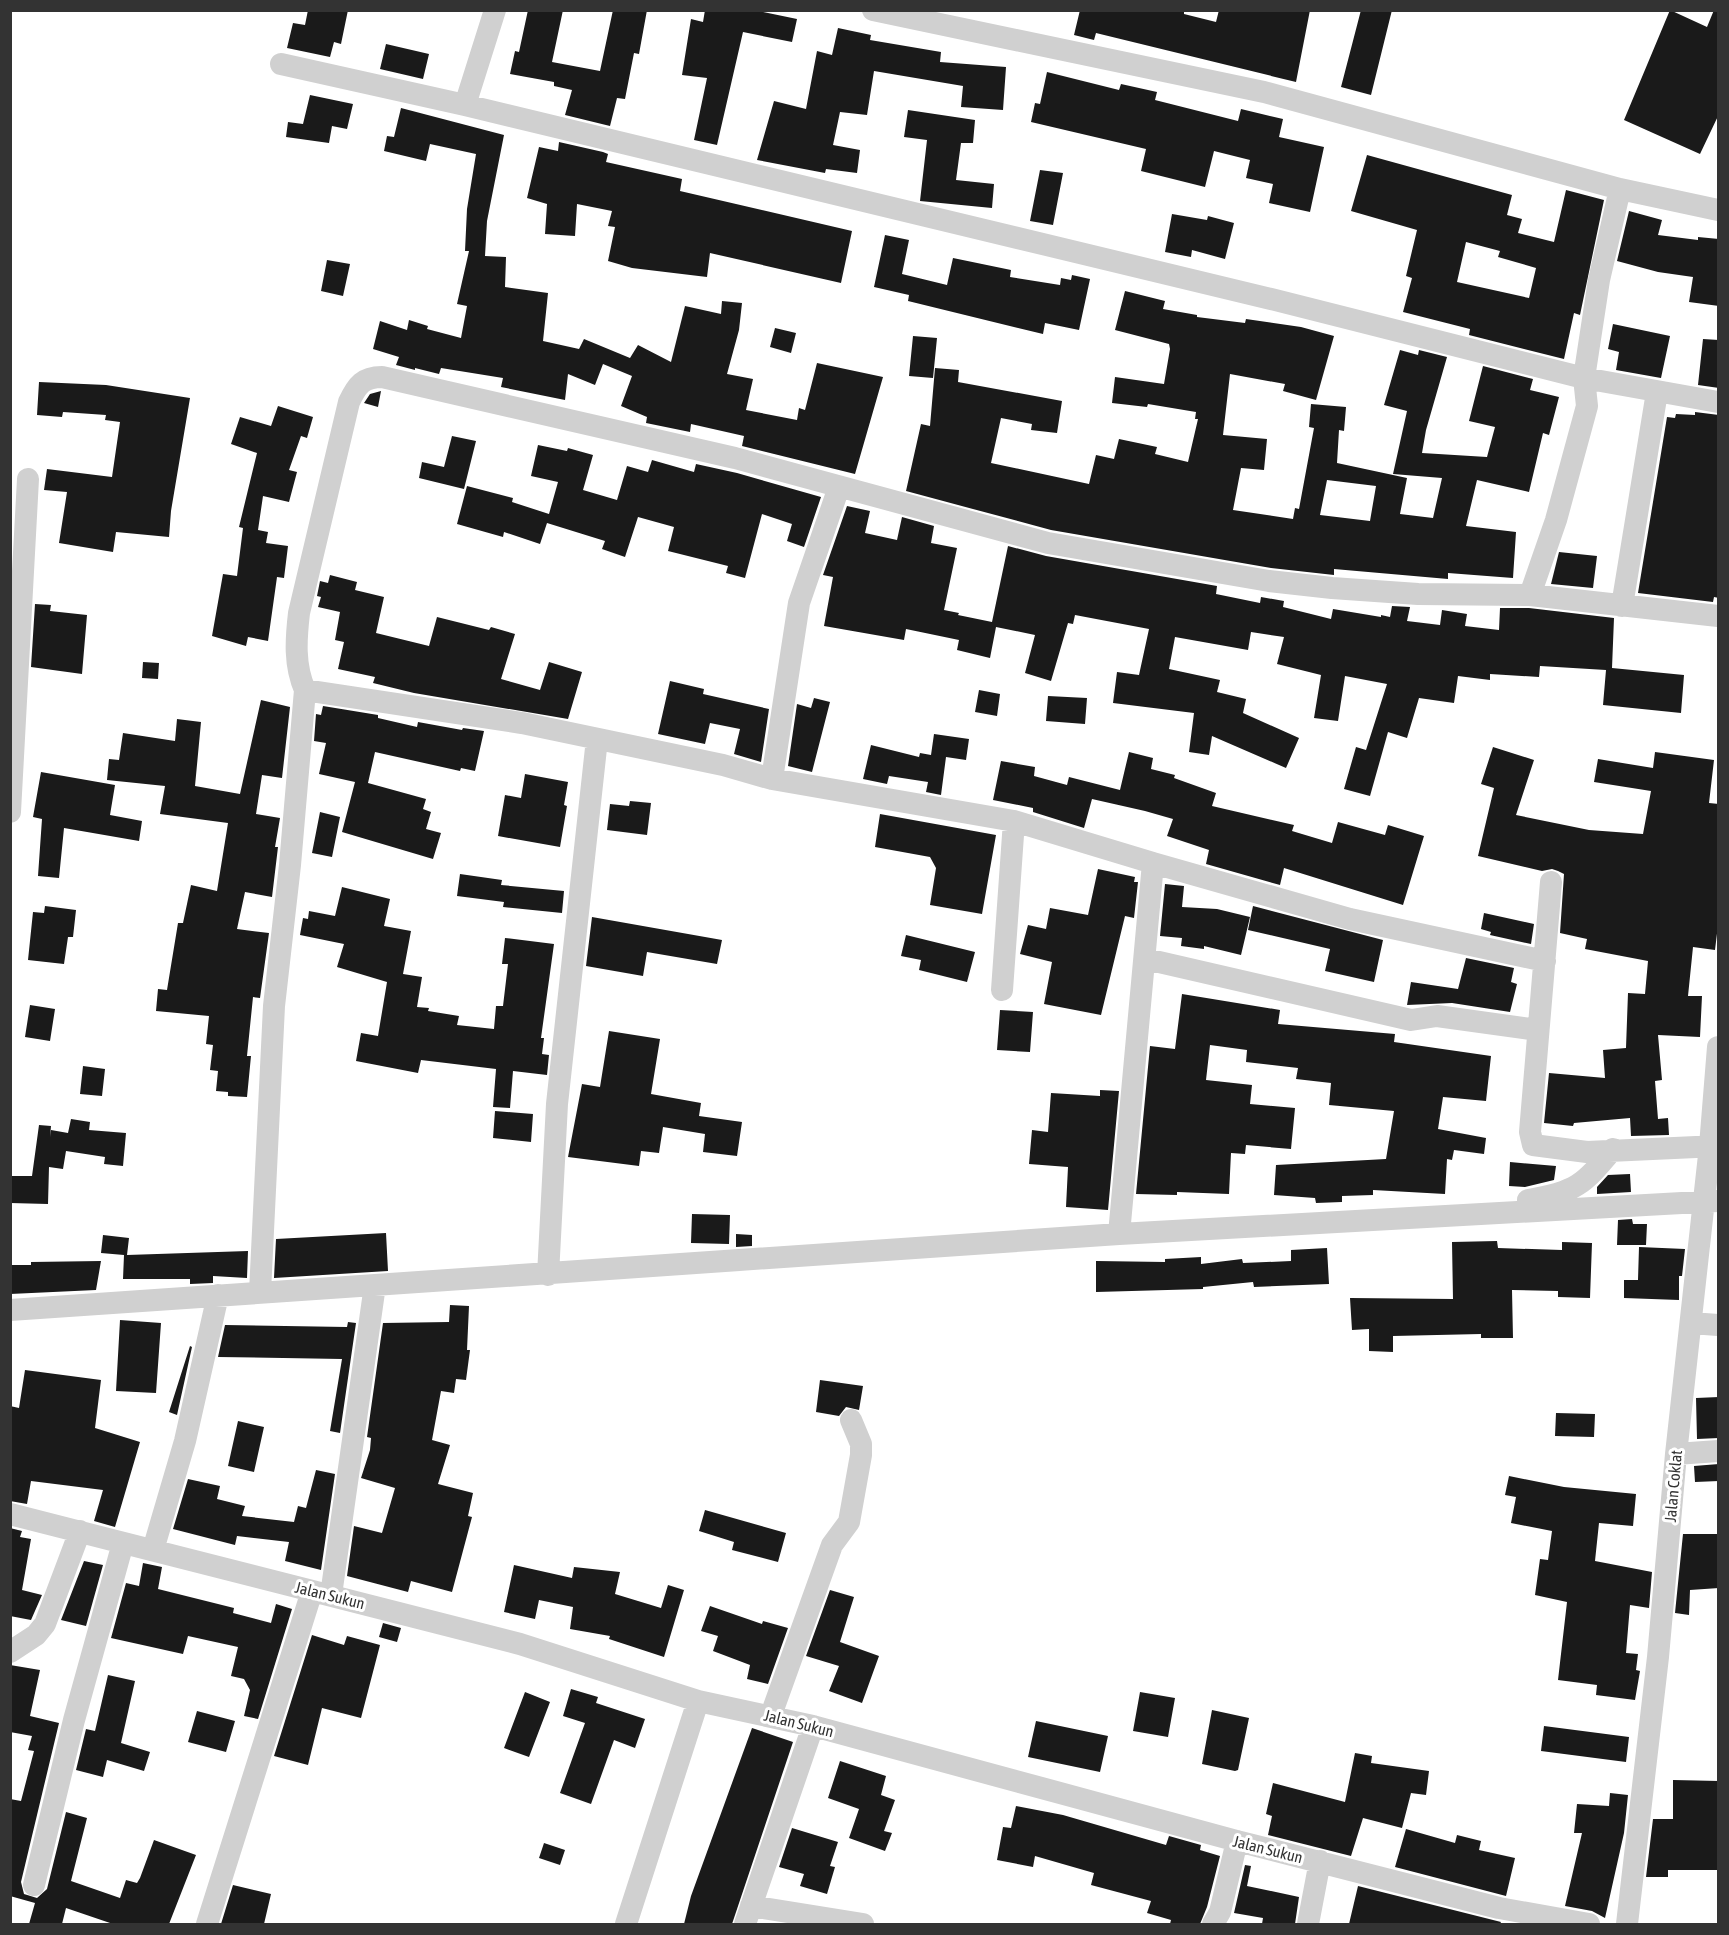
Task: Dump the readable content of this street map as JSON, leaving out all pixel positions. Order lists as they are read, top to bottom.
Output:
{
  "streets": {
    "street": ["Jalan Coklat", "Jalan Sukun"]
  }
}
